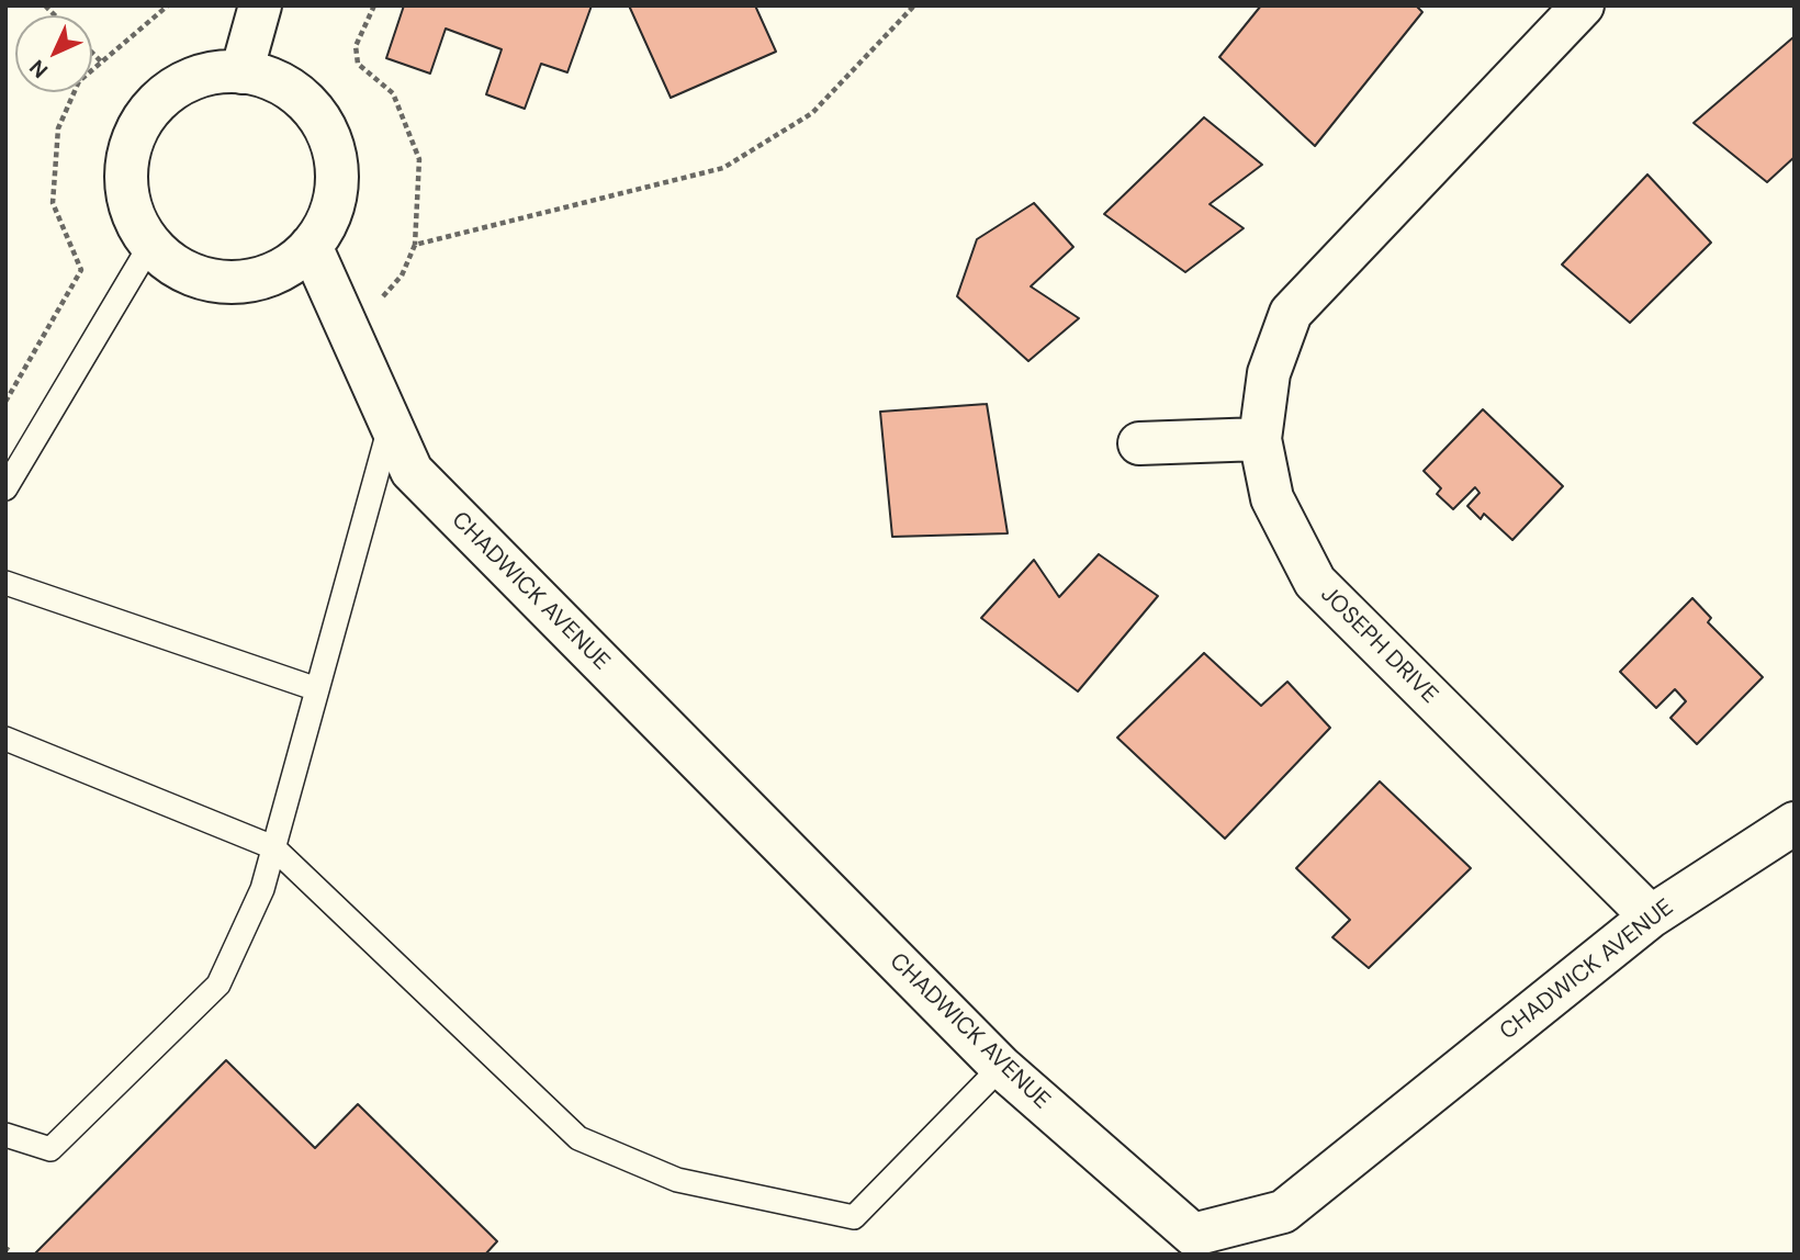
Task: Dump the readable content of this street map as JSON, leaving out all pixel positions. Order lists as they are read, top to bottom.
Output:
{
  "streets": {
    "street": ["CHADWICK AVENUE", "JOSEPH DRIVE"]
  },
  "crossings": [
    ["CHADWICK AVENUE", "JOSEPH DRIVE"]
  ],
  "north": "bottom left"
}
